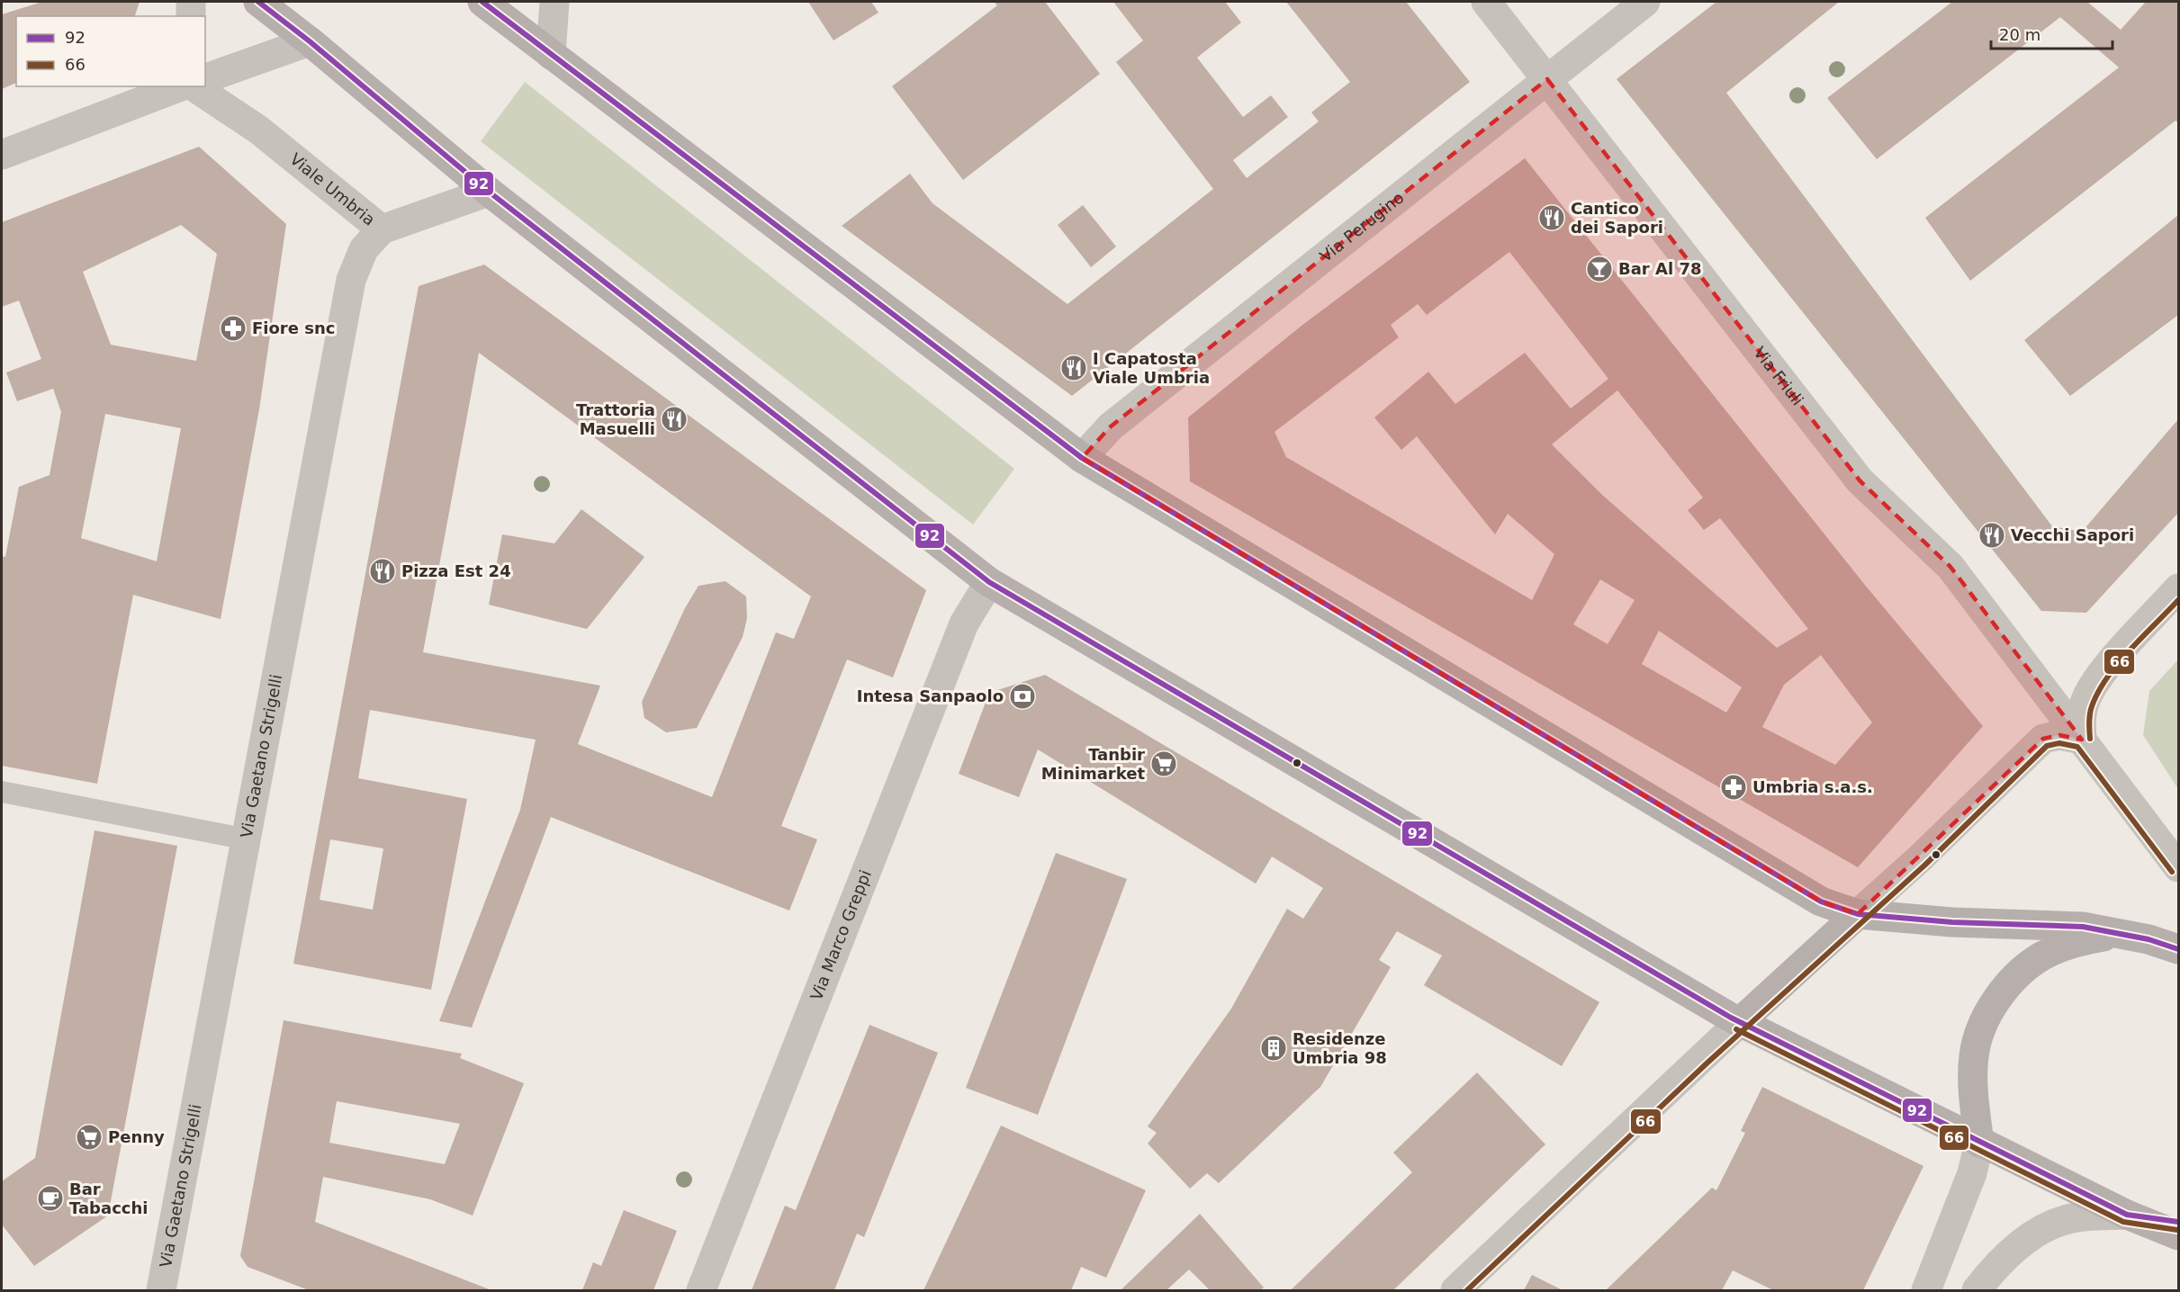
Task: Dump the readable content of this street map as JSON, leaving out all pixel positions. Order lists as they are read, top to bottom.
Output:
{
  "streets": {
    "street": [
      "Viale Umbria",
      "Via Perugino",
      "Via Friuli",
      "Via Gaetano Strigelli",
      "Via Marco Greppi"
    ]
  },
  "crossings": [
    ["Viale Umbria", "Via Gaetano Strigelli"],
    ["Via Perugino", "Via Friuli"]
  ],
  "places": {
    "restaurant": [
      "Cantico dei Sapori",
      "I Capatosta Viale Umbria",
      "Trattoria Masuelli",
      "Vecchi Sapori",
      "Pizza Est 24"
    ],
    "bar": ["Bar Al 78"],
    "pharmacy": ["Fiore snc", "Umbria s.a.s."],
    "bank": ["Intesa Sanpaolo"],
    "supermarket": ["Tanbir Minimarket", "Penny"],
    "building": ["Residenze Umbria 98"],
    "cafe": ["Bar Tabacchi"]
  },
  "lines": ["transit line 92", "transit line 66"],
  "legend": ["92", "66"],
  "scale_bar": "20 m"
}
